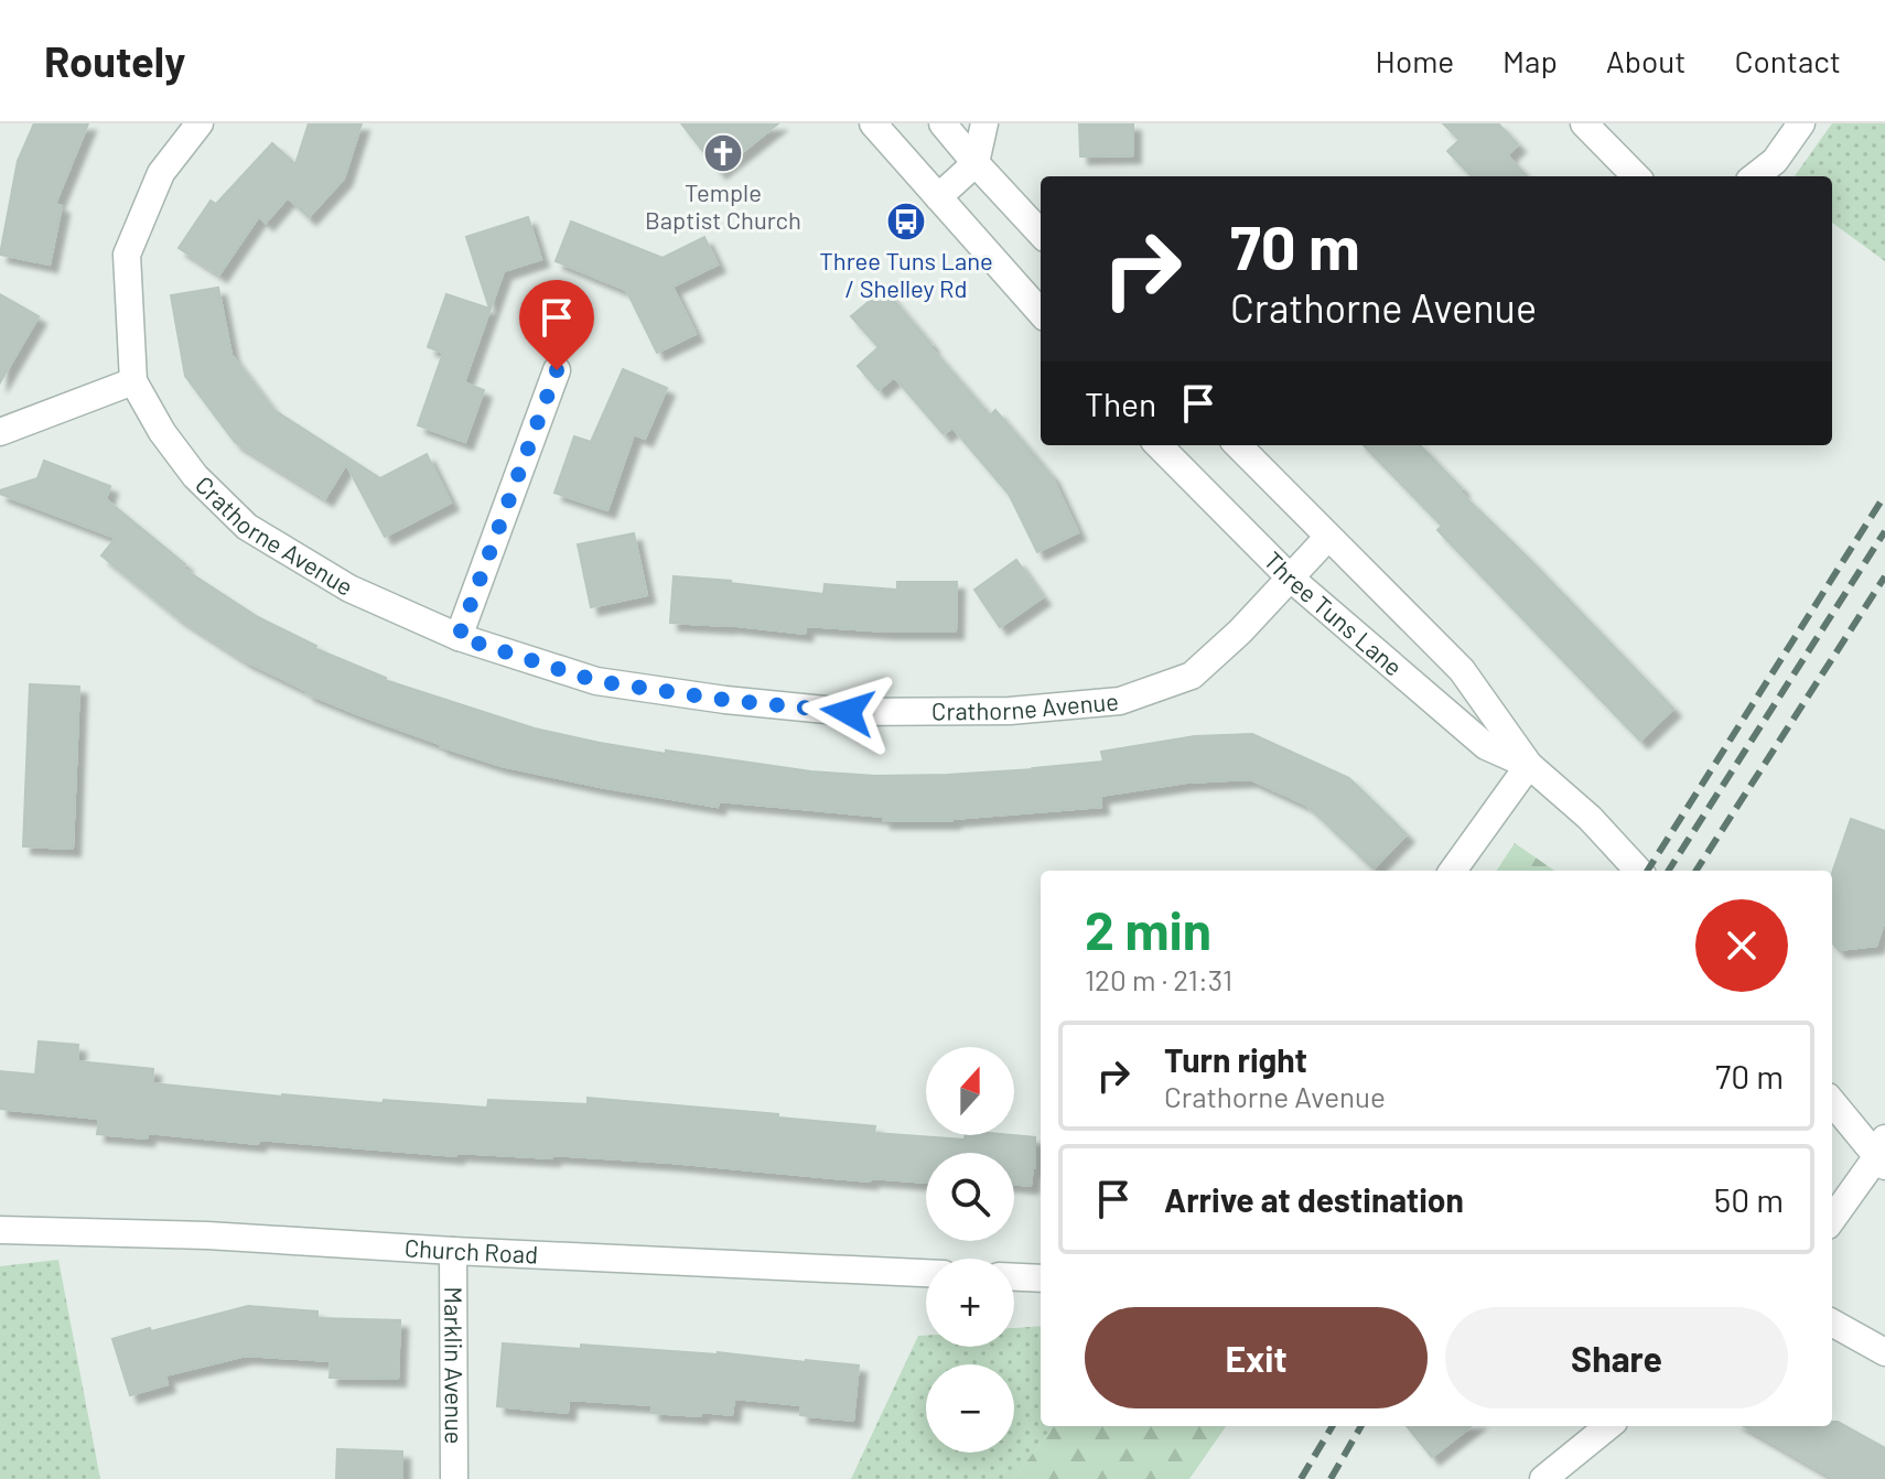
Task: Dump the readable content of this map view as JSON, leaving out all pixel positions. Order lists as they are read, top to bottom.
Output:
{
  "streets": {
    "street": [
      "Crathorne Avenue",
      "Three Tuns Lane",
      "Church Road",
      "Marklin Avenue"
    ]
  },
  "crossings": [
    ["Crathorne Avenue", "Three Tuns Lane"],
    ["Church Road", "Marklin Avenue"]
  ],
  "places": {
    "church": ["Temple Baptist Church"],
    "bus stop": ["Three Tuns Lane / Shelley Rd"]
  },
  "north": "top",
  "page": {
    "header": "Routely",
    "nav": [
      "Home",
      "Map",
      "About",
      "Contact"
    ],
    "turn": ["70 m", "Crathorne Avenue"],
    "then": "Then",
    "heading": ["2 min", "120 m · 21:31"],
    "list": [
      {
        "name": "Turn right",
        "note": "Crathorne Avenue",
        "value": "70 m"
      },
      {
        "name": "Arrive at destination",
        "value": "50 m"
      }
    ],
    "map_buttons": ["+", "−"],
    "buttons": ["Exit", "Share"]
  }
}
